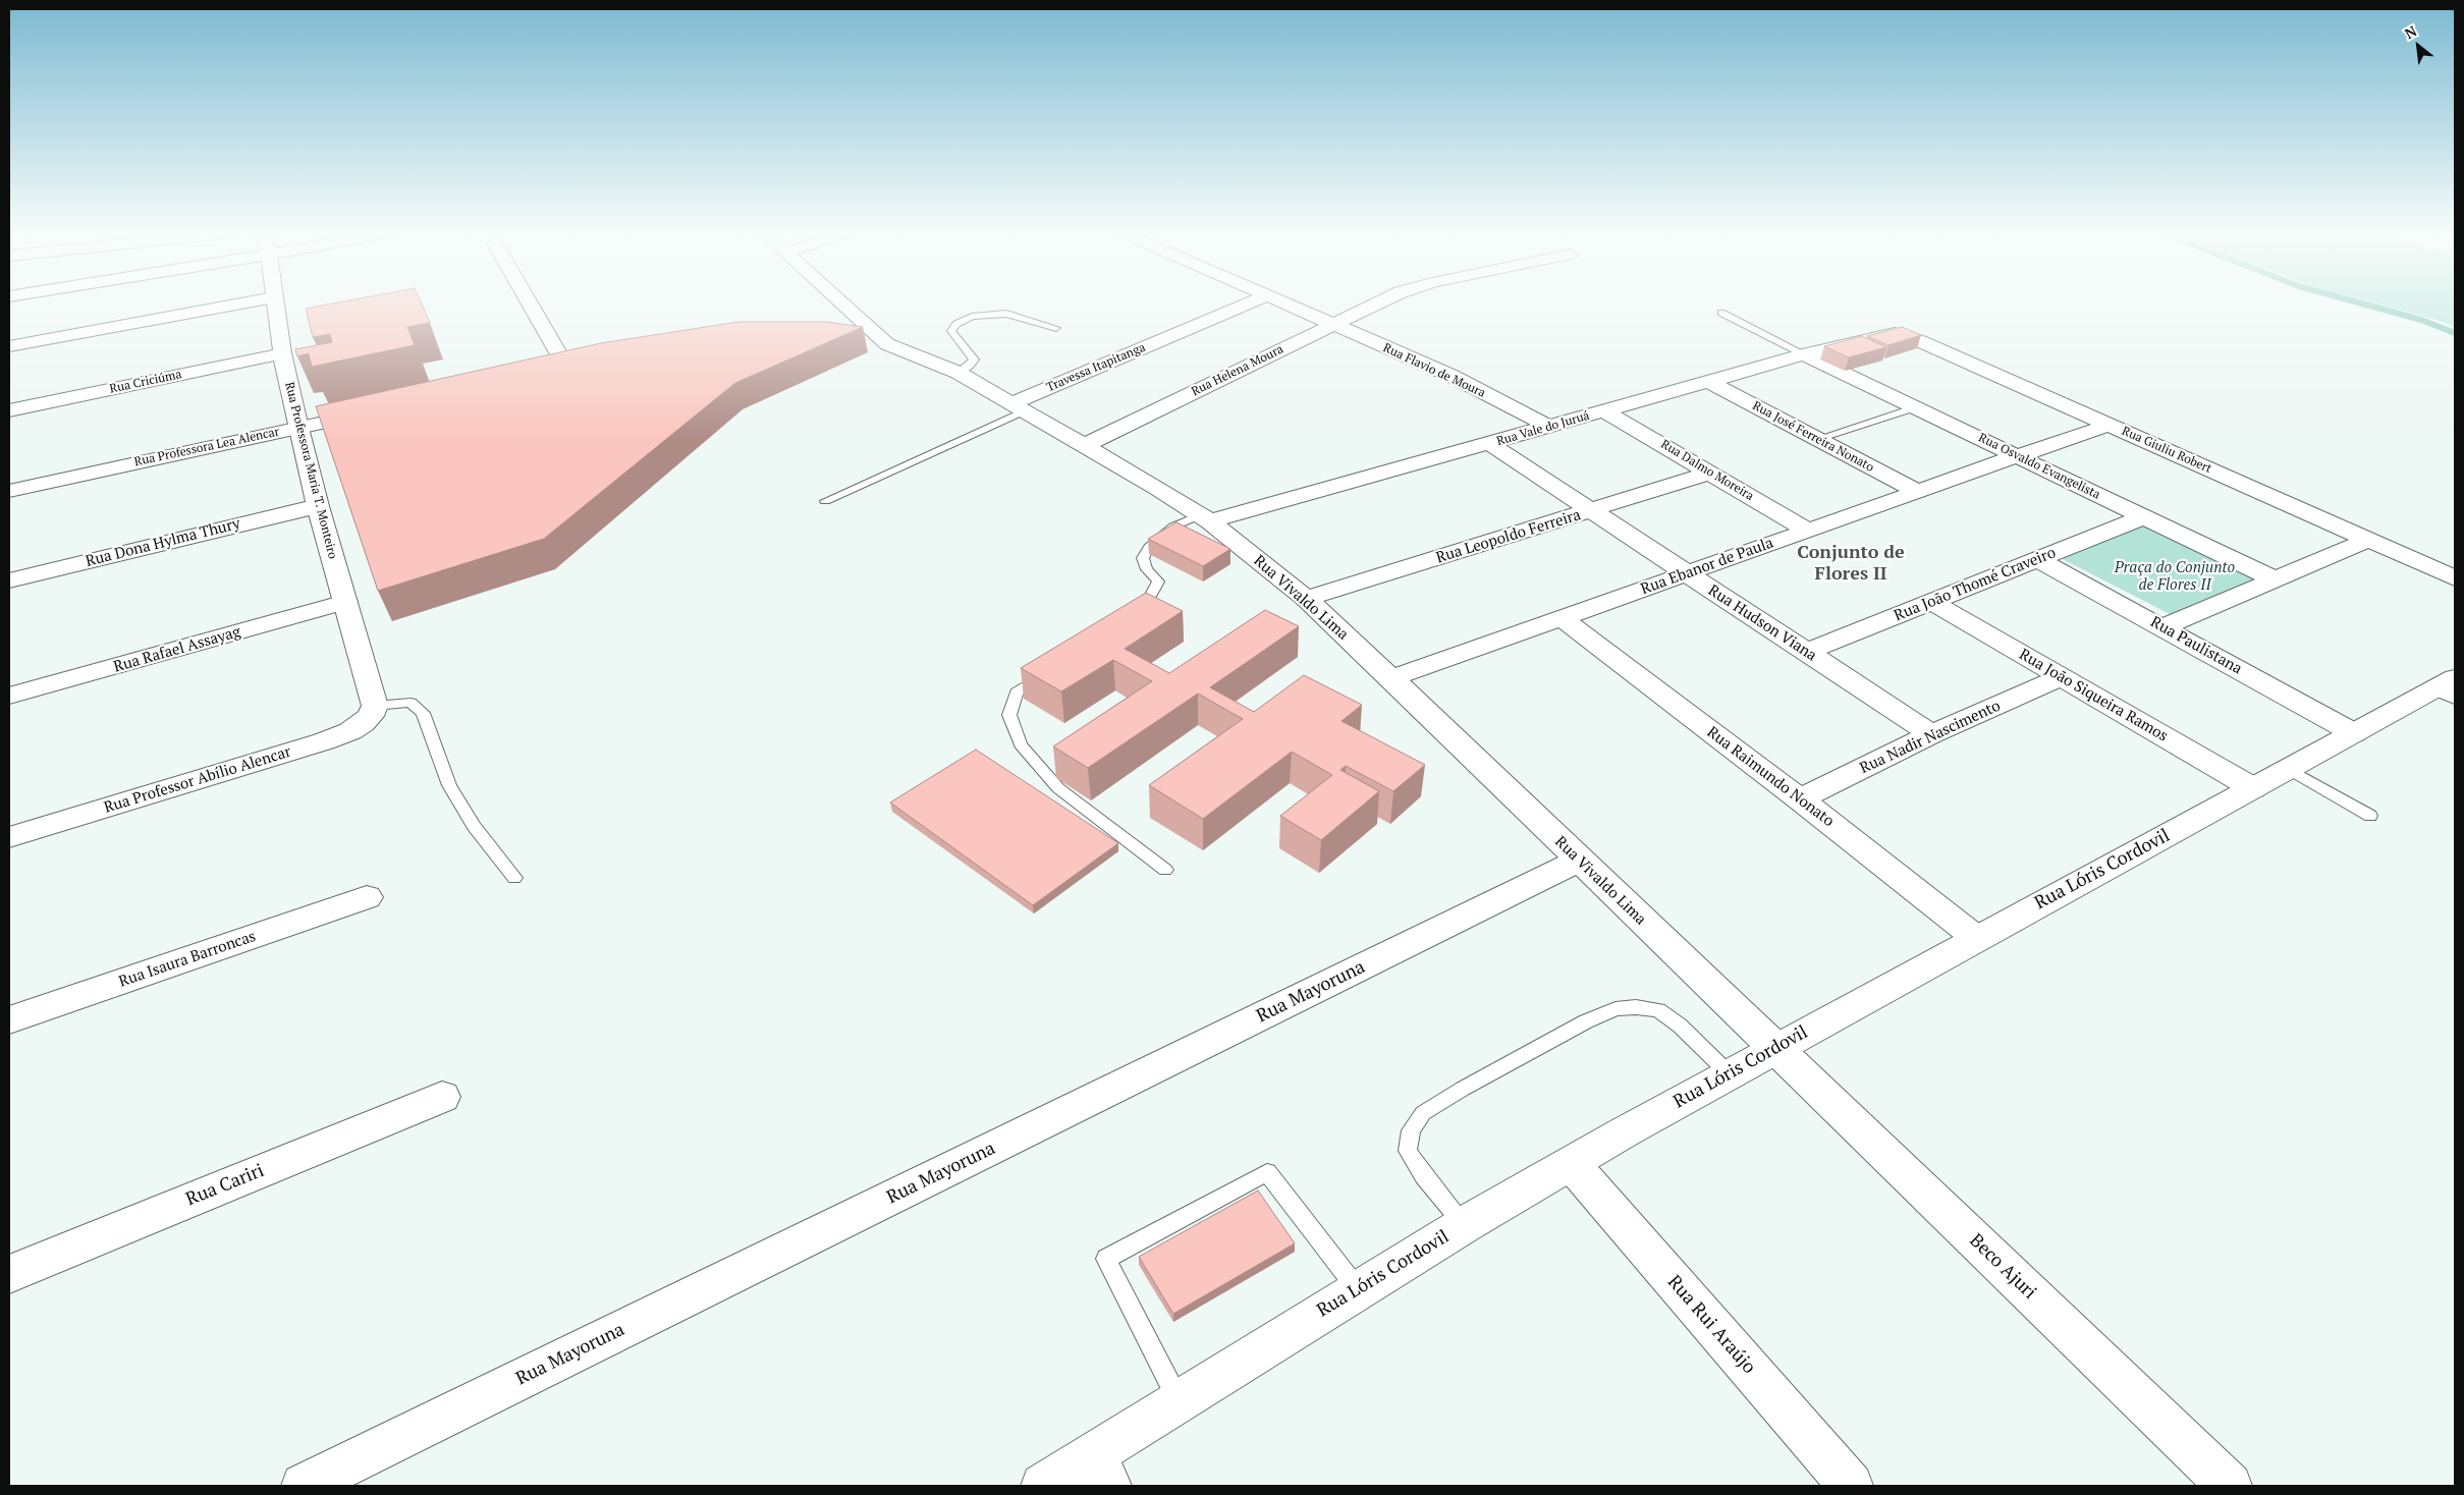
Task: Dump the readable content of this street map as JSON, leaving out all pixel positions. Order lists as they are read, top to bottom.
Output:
{
  "streets": {
    "street": [
      "Travessa Itapitanga",
      "Rua Helena Moura",
      "Rua Flavio de Moura",
      "Rua Criciúma",
      "Rua Vale do Juruá",
      "Rua José Ferreira Nonato",
      "Rua Professora Lea Alencar",
      "Rua Giuliu Robert",
      "Rua Osvaldo Evangelista",
      "Rua Professora Maria T. Monteiro",
      "Rua Dalmo Moreira",
      "Rua Leopoldo Ferreira",
      "Rua Dona Hylma Thury",
      "Rua Ebanor de Paula",
      "Rua João Thomé Craveiro",
      "Rua Vivaldo Lima",
      "Rua Hudson Viana",
      "Rua Paulistana",
      "Rua Rafael Assayag",
      "Rua João Siqueira Ramos",
      "Rua Nadir Nascimento",
      "Rua Raimundo Nonato",
      "Rua Professor Abílio Alencar",
      "Rua Lóris Cordovil",
      "Rua Isaura Barroncas",
      "Rua Mayoruna",
      "Rua Cariri",
      "Beco Ajuri",
      "Rua Rui Araújo"
    ]
  },
  "crossings": [
    ["Travessa Itapitanga", "Rua Vivaldo Lima"],
    ["Rua Helena Moura", "Rua Flavio de Moura"],
    ["Rua Helena Moura", "Rua Vivaldo Lima"],
    ["Rua Flavio de Moura", "Rua Vale do Juruá"],
    ["Rua Criciúma", "Rua Professora Maria T. Monteiro"],
    ["Rua Vale do Juruá", "Rua José Ferreira Nonato"],
    ["Rua Vale do Juruá", "Rua Giuliu Robert"],
    ["Rua Vale do Juruá", "Rua Osvaldo Evangelista"],
    ["Rua Vale do Juruá", "Rua Dalmo Moreira"],
    ["Rua Vale do Juruá", "Rua Vivaldo Lima"],
    ["Rua Vale do Juruá", "Rua Hudson Viana"],
    ["Rua José Ferreira Nonato", "Rua Ebanor de Paula"],
    ["Rua Professora Lea Alencar", "Rua Professora Maria T. Monteiro"],
    ["Rua Giuliu Robert", "Rua Ebanor de Paula"],
    ["Rua Osvaldo Evangelista", "Rua Ebanor de Paula"],
    ["Rua Osvaldo Evangelista", "Rua João Thomé Craveiro"],
    ["Rua Professora Maria T. Monteiro", "Rua Dona Hylma Thury"],
    ["Rua Professora Maria T. Monteiro", "Rua Rafael Assayag"],
    ["Rua Professora Maria T. Monteiro", "Rua Professor Abílio Alencar"],
    ["Rua Dalmo Moreira", "Rua Leopoldo Ferreira"],
    ["Rua Dalmo Moreira", "Rua Ebanor de Paula"],
    ["Rua Leopoldo Ferreira", "Rua Vivaldo Lima"],
    ["Rua Leopoldo Ferreira", "Rua Hudson Viana"],
    ["Rua Ebanor de Paula", "Rua Vivaldo Lima"],
    ["Rua Ebanor de Paula", "Rua Hudson Viana"],
    ["Rua Ebanor de Paula", "Rua Raimundo Nonato"],
    ["Rua João Thomé Craveiro", "Rua Hudson Viana"],
    ["Rua João Thomé Craveiro", "Rua Paulistana"],
    ["Rua João Thomé Craveiro", "Rua João Siqueira Ramos"],
    ["Rua Vivaldo Lima", "Rua Lóris Cordovil"],
    ["Rua Vivaldo Lima", "Rua Mayoruna"],
    ["Rua Vivaldo Lima", "Beco Ajuri"],
    ["Rua Hudson Viana", "Rua Nadir Nascimento"],
    ["Rua Paulistana", "Rua Lóris Cordovil"],
    ["Rua João Siqueira Ramos", "Rua Nadir Nascimento"],
    ["Rua João Siqueira Ramos", "Rua Lóris Cordovil"],
    ["Rua Nadir Nascimento", "Rua Raimundo Nonato"],
    ["Rua Raimundo Nonato", "Rua Lóris Cordovil"],
    ["Rua Lóris Cordovil", "Beco Ajuri"],
    ["Rua Lóris Cordovil", "Rua Rui Araújo"]
  ],
  "districts": ["Conjunto de Flores II"],
  "parks": ["Praça do Conjunto de Flores II"],
  "north": "top left"
}
